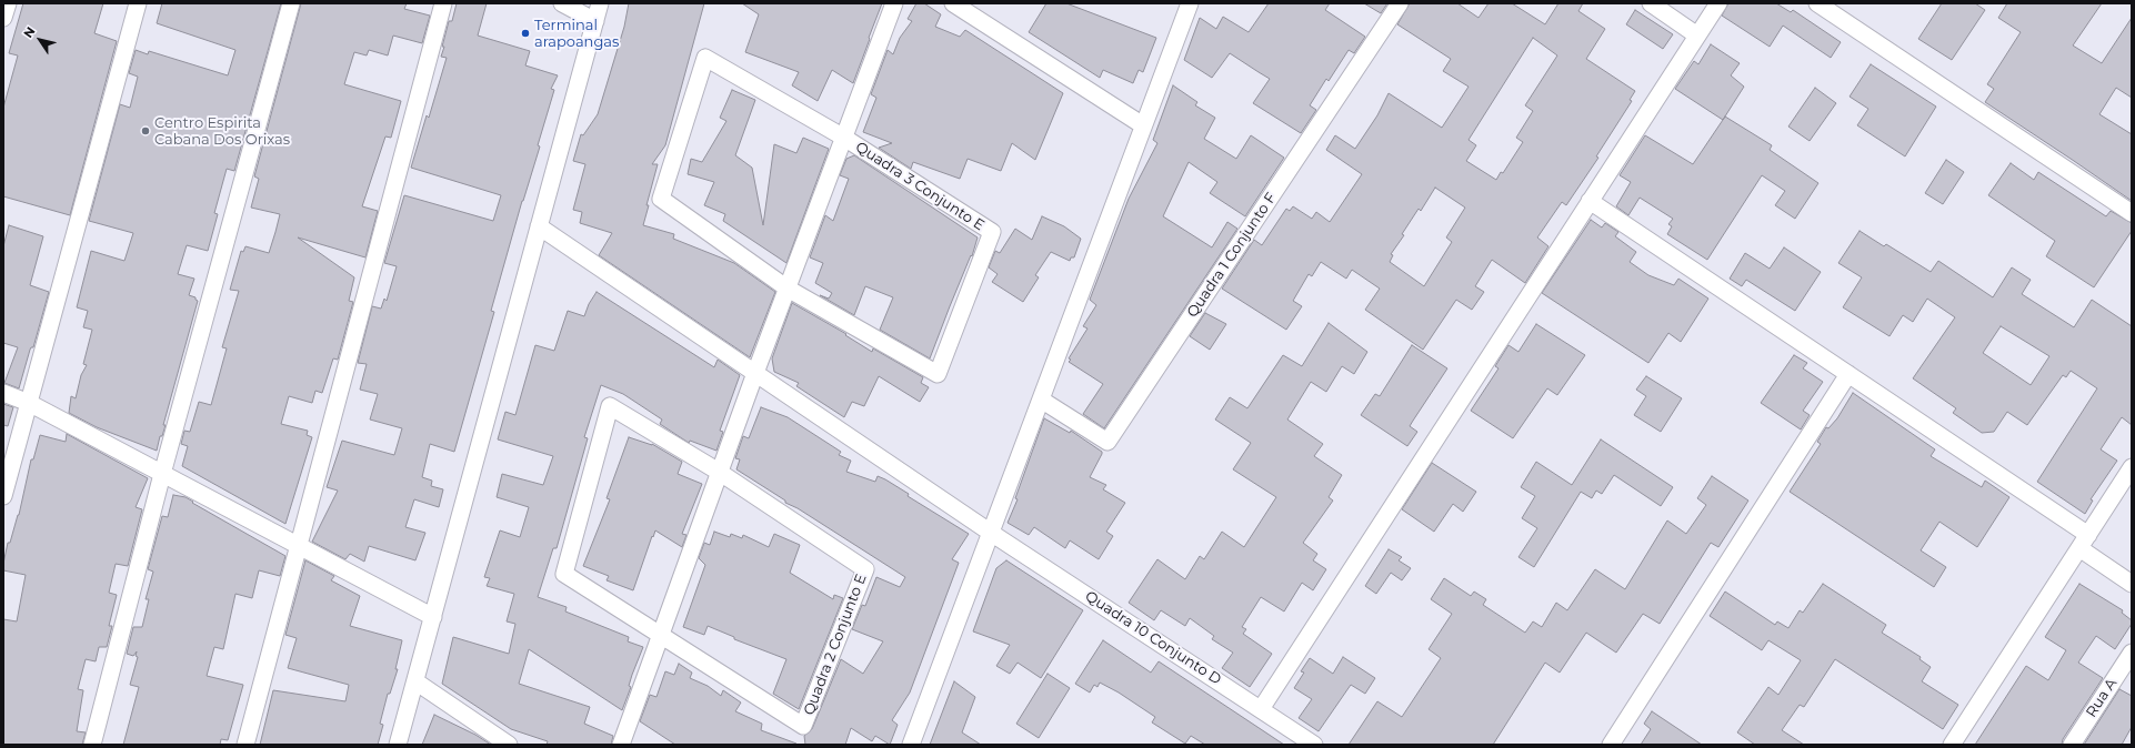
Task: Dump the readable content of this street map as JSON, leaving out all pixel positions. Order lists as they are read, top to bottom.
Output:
{
  "streets": {
    "street": [
      "Quadra 3 Conjunto E",
      "Quadra 1 Conjunto F",
      "Quadra 10 Conjunto D",
      "Quadra 2 Conjunto E",
      "Rua A"
    ]
  },
  "crossings": [
    ["Quadra 3 Conjunto E", "Quadra 10 Conjunto D"]
  ],
  "places": ["Terminal arapoangas", "Centro Espirita Cabana Dos Orixas"],
  "north": "top left"
}
